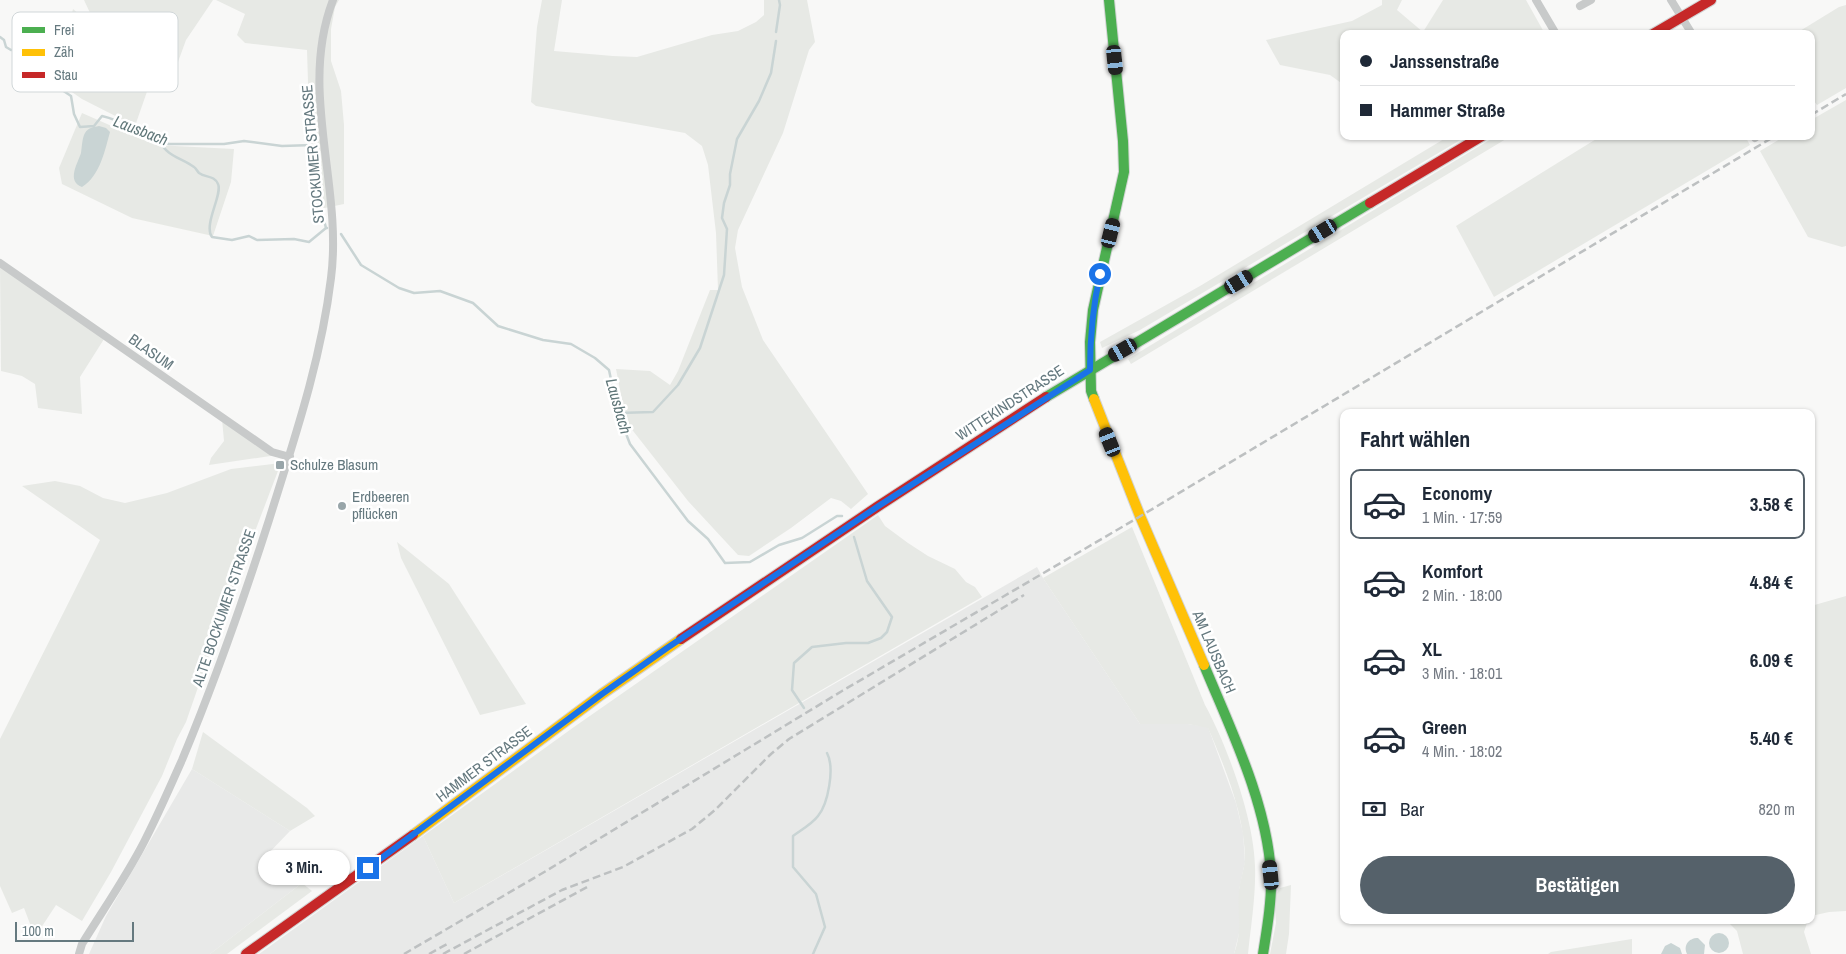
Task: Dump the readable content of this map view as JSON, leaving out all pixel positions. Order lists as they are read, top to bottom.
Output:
{
  "streets": {
    "main road": ["WITTEKINDSTRASSE", "AM LAUSBACH", "HAMMER STRASSE"],
    "street": ["STOCKUMER STRASSE", "BLASUM", "ALTE BOCKUMER STRASSE"]
  },
  "crossings": [
    ["STOCKUMER STRASSE", "ALTE BOCKUMER STRASSE"],
    ["BLASUM", "ALTE BOCKUMER STRASSE"],
    ["WITTEKINDSTRASSE", "AM LAUSBACH"],
    ["WITTEKINDSTRASSE", "HAMMER STRASSE"]
  ],
  "water": ["Lausbach"],
  "places": {
    "transit": ["Schulze Blasum"],
    "other": ["Erdbeeren pflücken"]
  },
  "legend": ["Frei", "Zäh", "Stau"],
  "scale_bar": "100 m",
  "page": {
    "banner": ["Janssenstraße", "Hammer Straße"],
    "heading": "Fahrt wählen",
    "list": [
      {
        "name": "Economy",
        "note": "1 Min. · 17:59",
        "value": "3.58 €"
      },
      {
        "name": "Komfort",
        "note": "2 Min. · 18:00",
        "value": "4.84 €"
      },
      {
        "name": "XL",
        "note": "3 Min. · 18:01",
        "value": "6.09 €"
      },
      {
        "name": "Green",
        "note": "4 Min. · 18:02",
        "value": "5.40 €"
      }
    ],
    "pay": ["Bar", "820 m"],
    "buttons": "Bestätigen",
    "bubble": "3 Min.",
    "scale": "100 m"
  }
}
